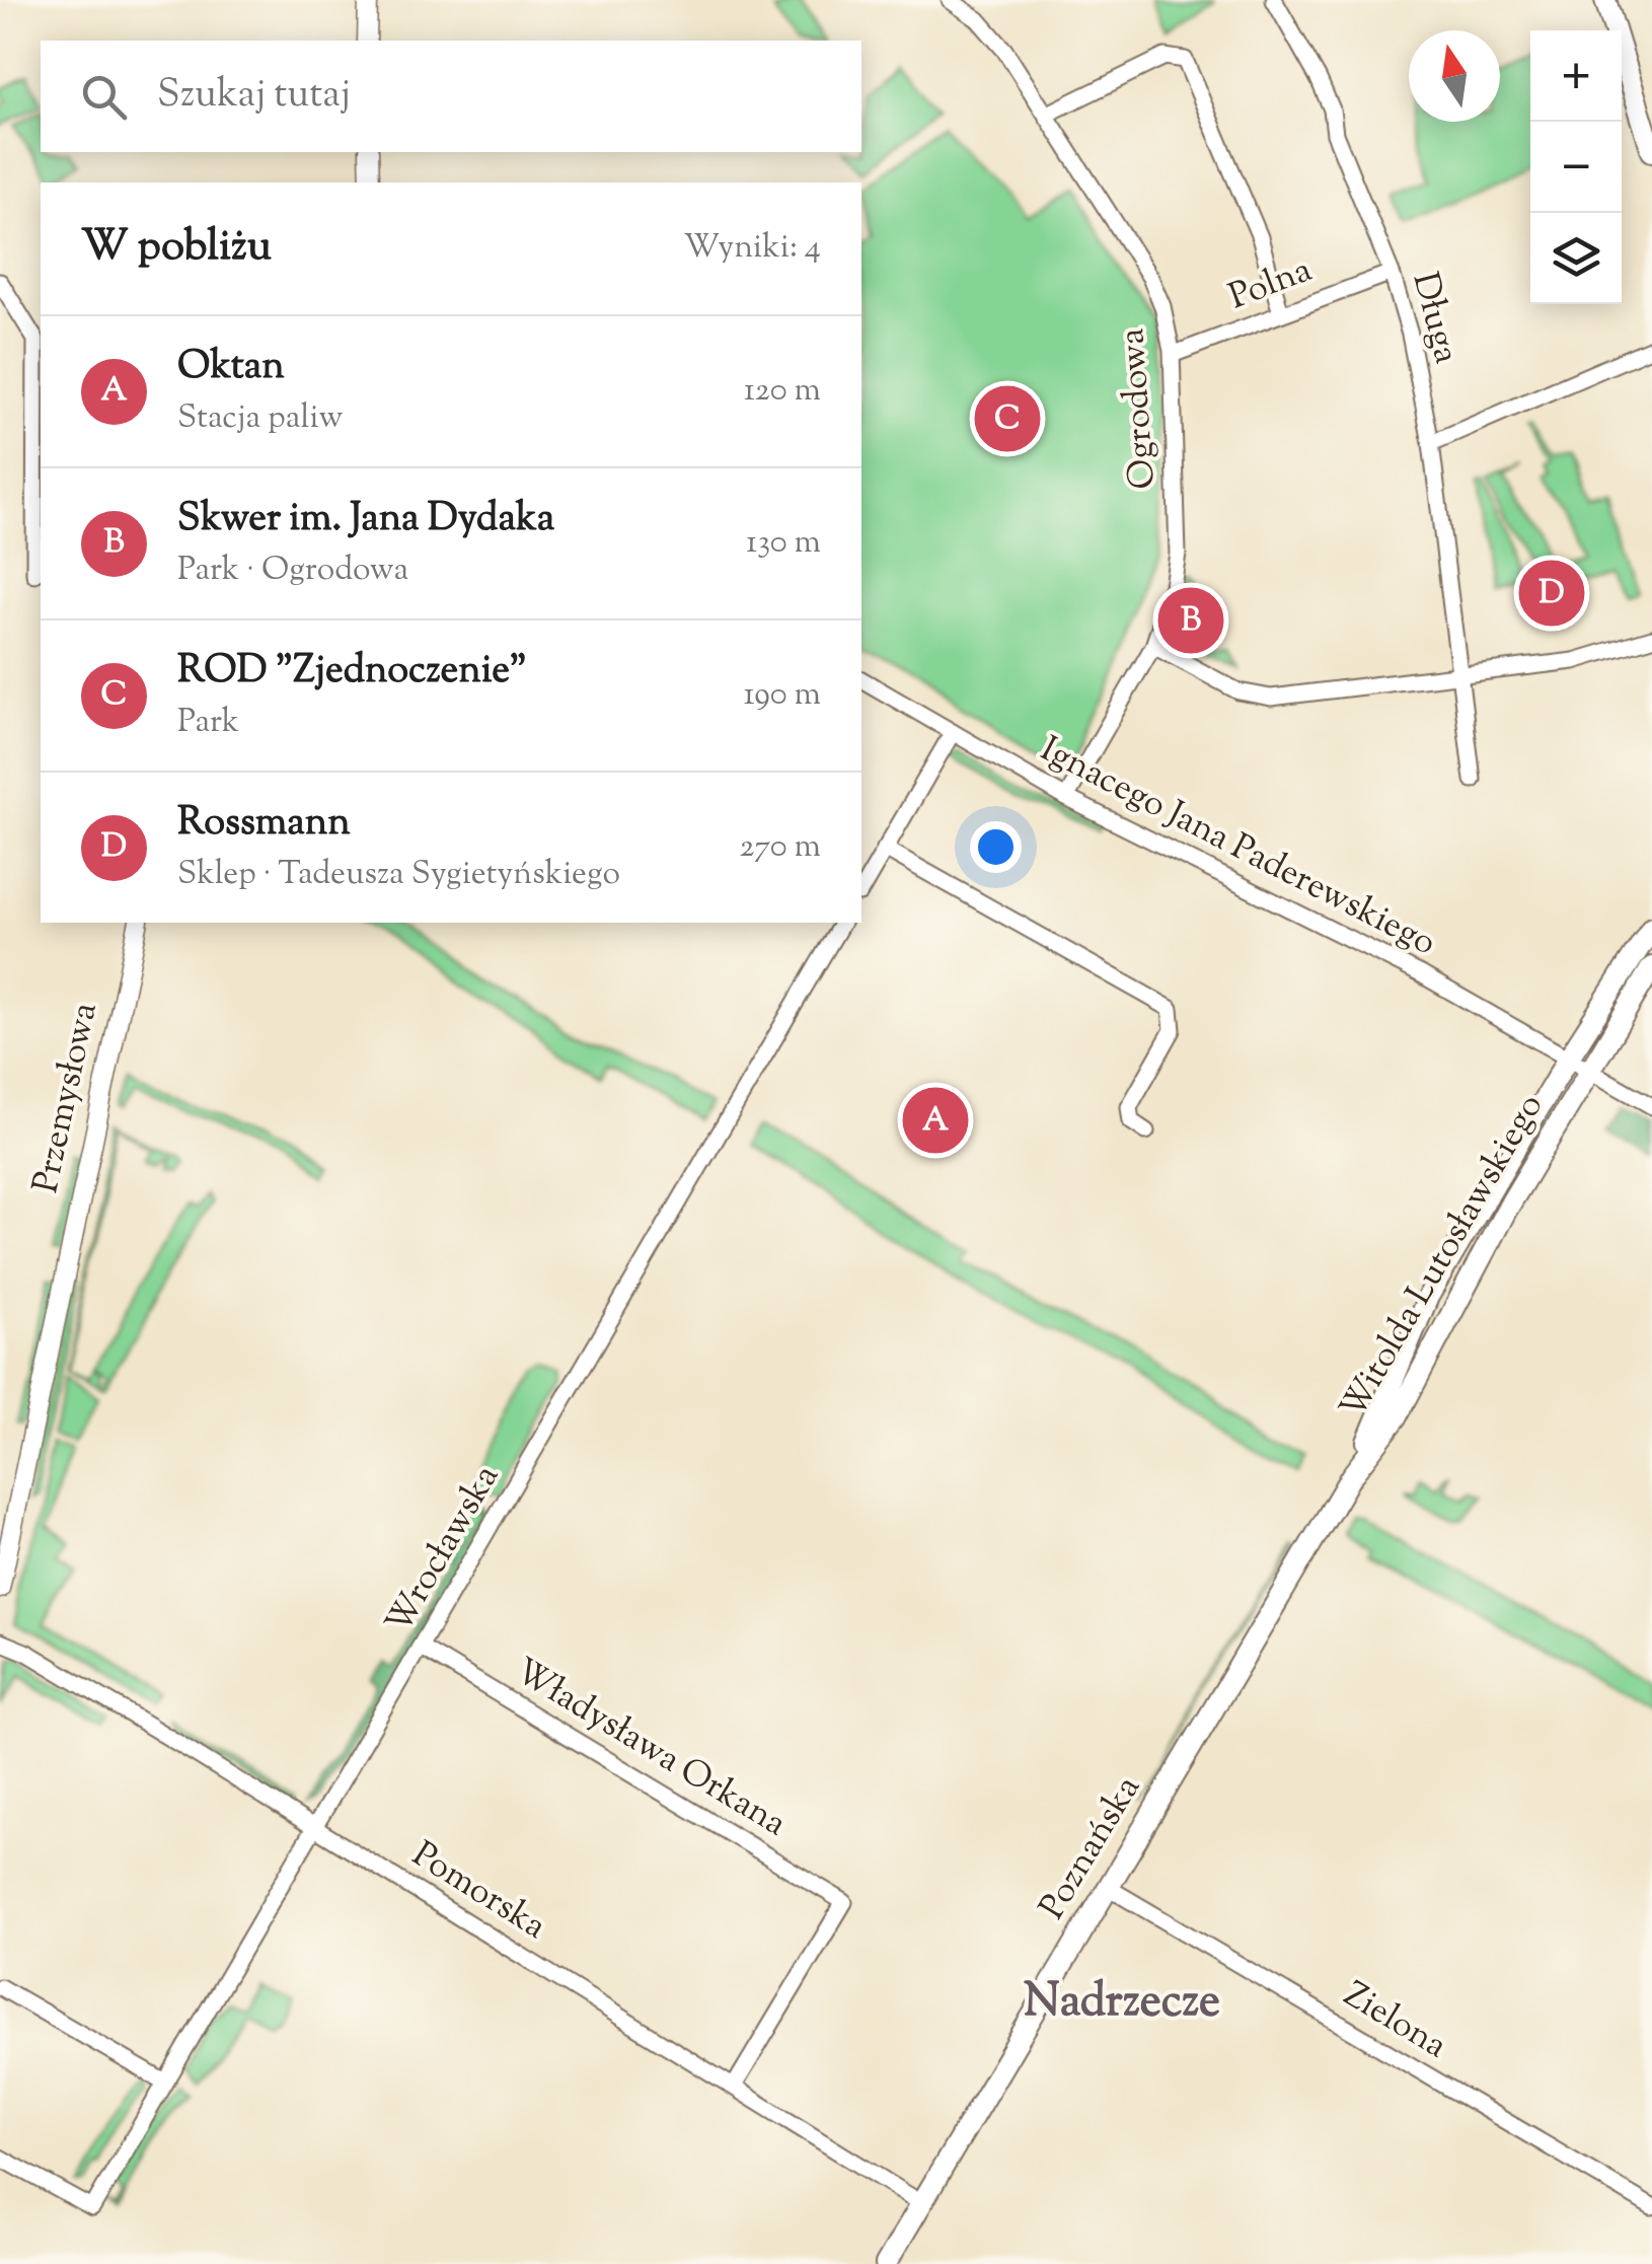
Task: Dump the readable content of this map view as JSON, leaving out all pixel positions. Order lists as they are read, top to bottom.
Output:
{
  "streets": {
    "main road": ["Witolda Lutosławskiego", "Poznańska"],
    "street": [
      "Polna",
      "Długa",
      "Ogrodowa",
      "Ignacego Jana Paderewskiego",
      "Przemysłowa",
      "Wrocławska",
      "Władysława Orkana",
      "Pomorska",
      "Zielona"
    ]
  },
  "crossings": [
    ["Polna", "Długa"],
    ["Polna", "Ogrodowa"],
    ["Ogrodowa", "Ignacego Jana Paderewskiego"],
    ["Ignacego Jana Paderewskiego", "Witolda Lutosławskiego"],
    ["Witolda Lutosławskiego", "Poznańska"],
    ["Wrocławska", "Władysława Orkana"],
    ["Wrocławska", "Pomorska"],
    ["Władysława Orkana", "Pomorska"],
    ["Poznańska", "Pomorska"],
    ["Poznańska", "Zielona"]
  ],
  "districts": ["Nadrzecze"],
  "north": "top",
  "page": {
    "map_buttons": ["+", "−"],
    "search": "Szukaj tutaj",
    "heading": ["W pobliżu", "Wyniki: 4"],
    "list": [
      {
        "mark": "A",
        "name": "Oktan",
        "note": "Stacja paliw",
        "value": "120 m"
      },
      {
        "mark": "B",
        "name": "Skwer im. Jana Dydaka",
        "note": "Park · Ogrodowa",
        "value": "130 m"
      },
      {
        "mark": "C",
        "name": "ROD \"Zjednoczenie\"",
        "note": "Park",
        "value": "190 m"
      },
      {
        "mark": "D",
        "name": "Rossmann",
        "note": "Sklep · Tadeusza Sygietyńskiego",
        "value": "270 m"
      }
    ],
    "pins": [
      "C",
      "D",
      "B",
      "A"
    ]
  }
}
